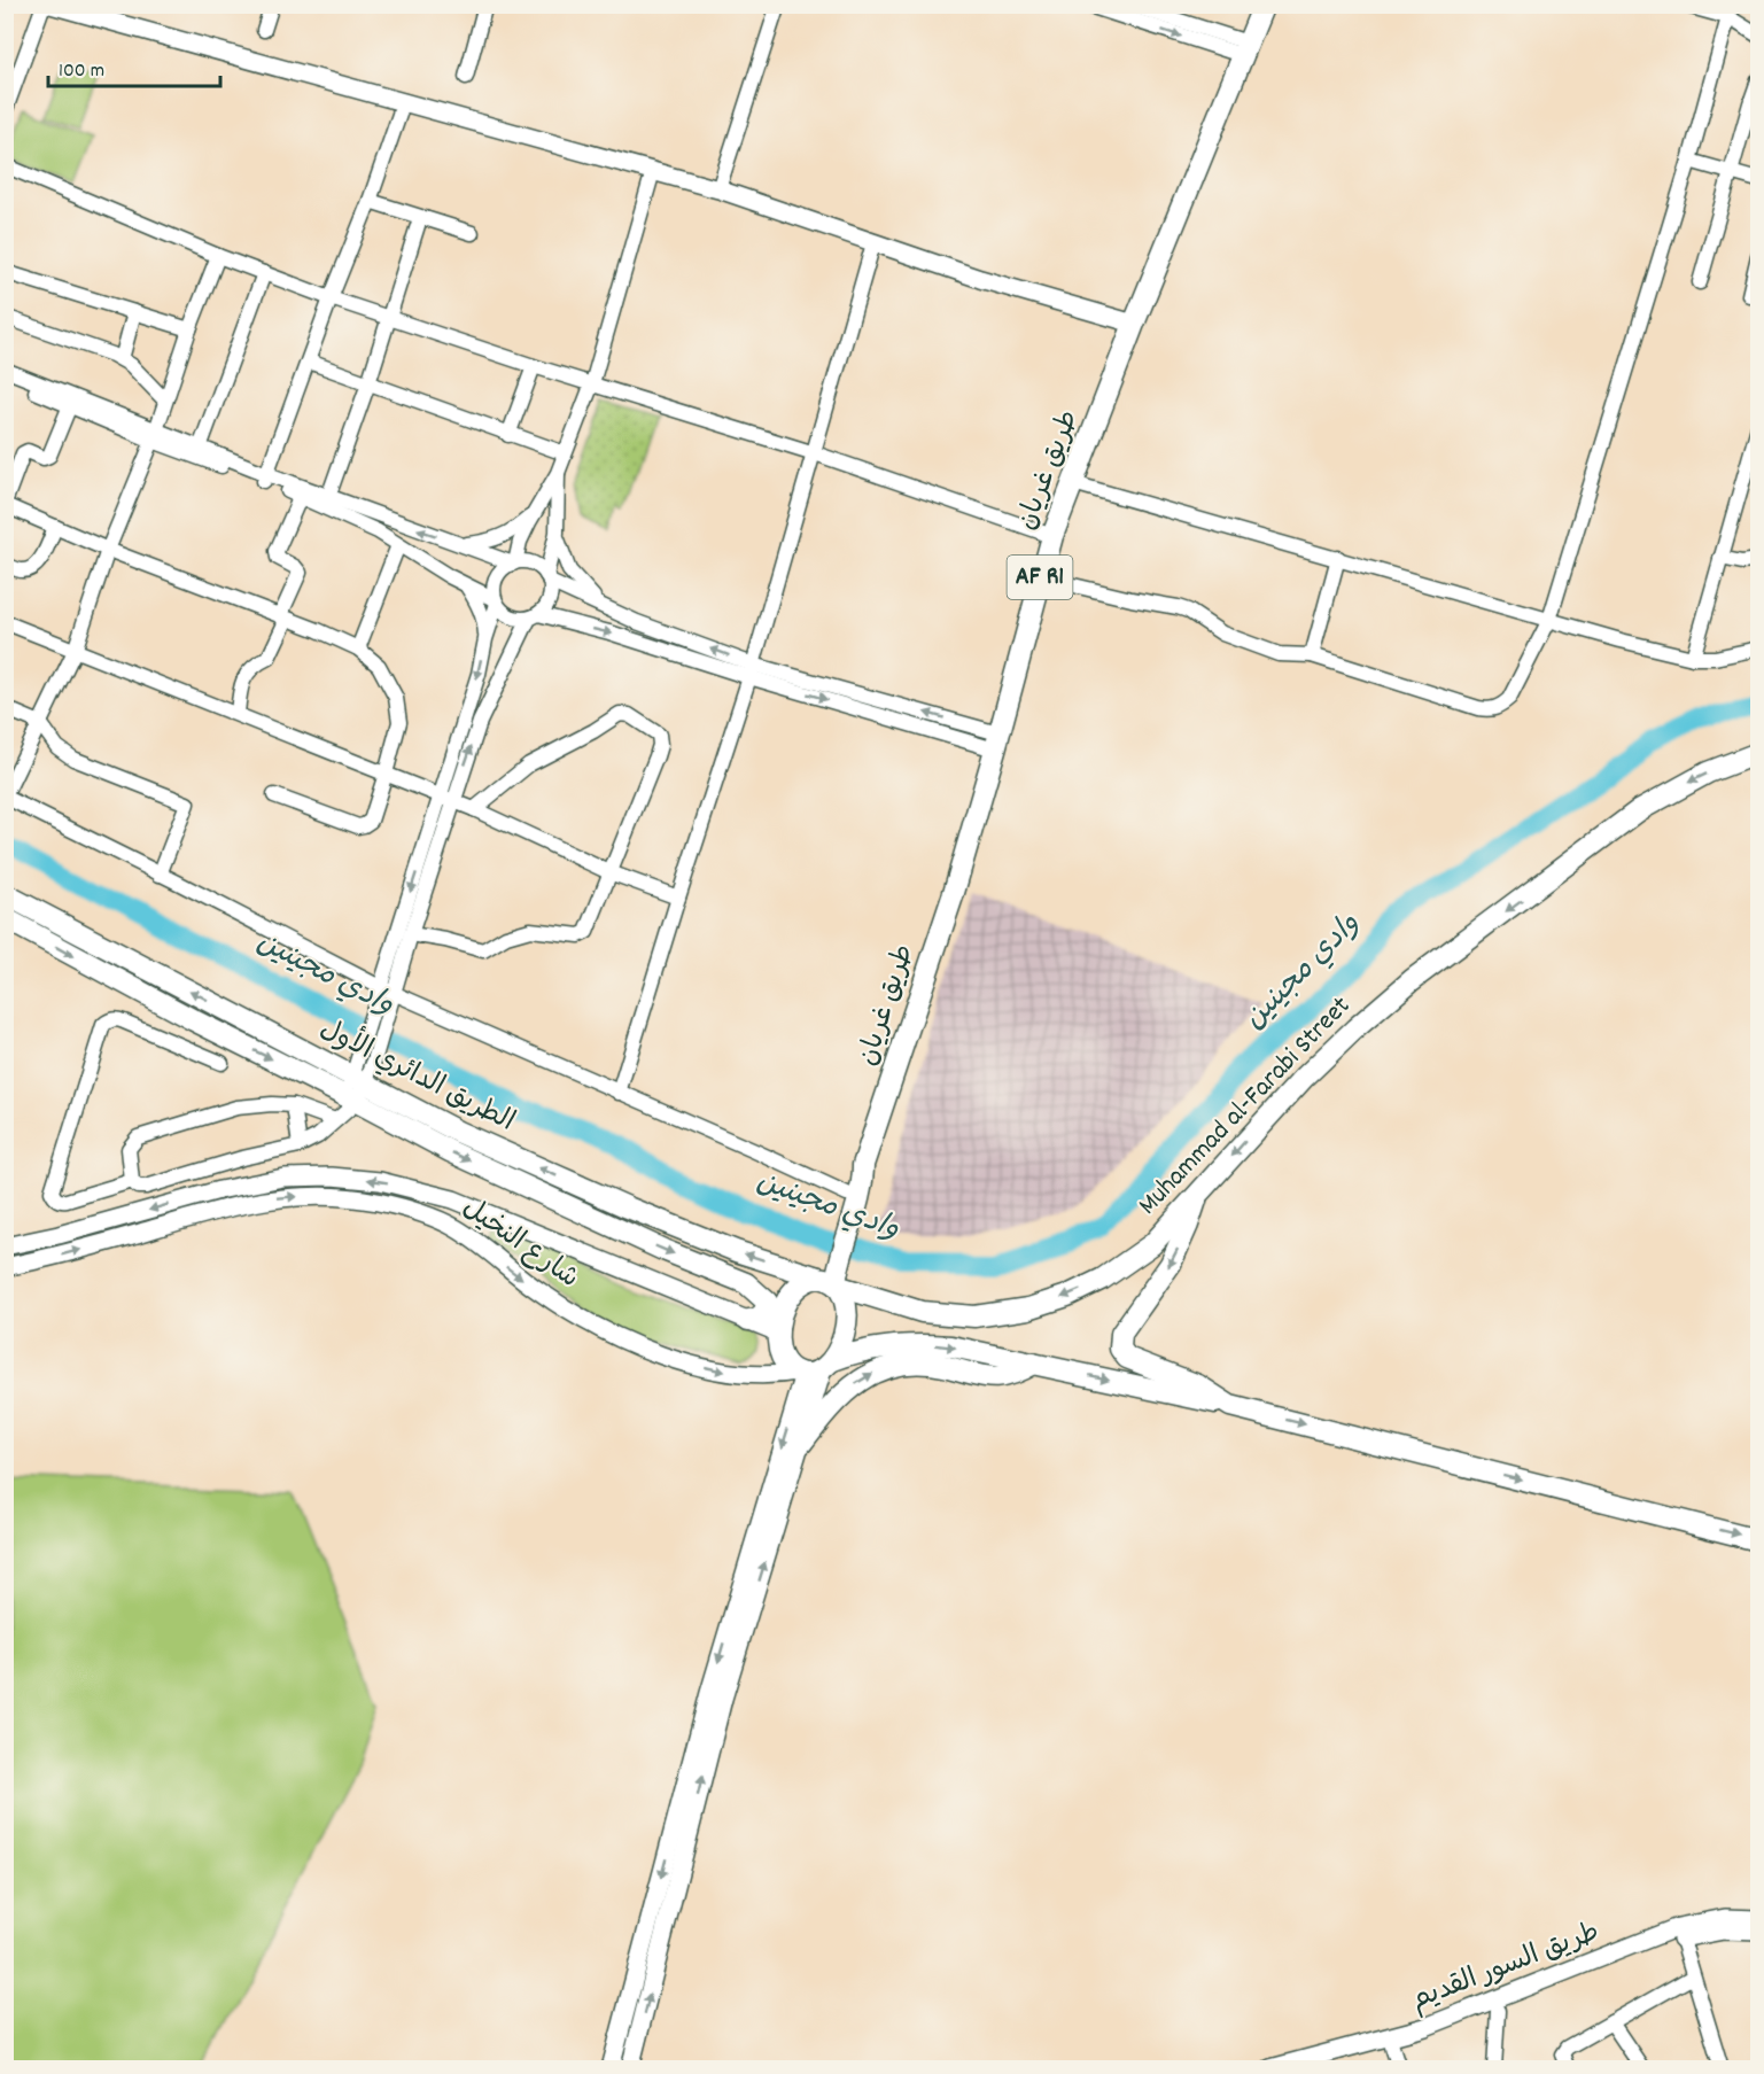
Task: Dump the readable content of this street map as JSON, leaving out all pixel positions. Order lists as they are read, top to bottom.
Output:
{
  "streets": {
    "highway": [
      "طريق غريان",
      "AF R1",
      "الطريق الدائري الأول",
      "Muhammad al-Farabi Street"
    ],
    "main road": ["شارع النخيل", "طريق السور القديم"]
  },
  "crossings": [
    ["طريق غريان", "الطريق الدائري الأول"],
    ["طريق غريان", "Muhammad al-Farabi Street"],
    ["طريق غريان", "شارع النخيل"],
    ["الطريق الدائري الأول", "Muhammad al-Farabi Street"],
    ["الطريق الدائري الأول", "شارع النخيل"],
    ["Muhammad al-Farabi Street", "شارع النخيل"]
  ],
  "one_way": ["Muhammad al-Farabi Street"],
  "water": ["وادي مجينين"],
  "scale_bar": "100 m"
}
